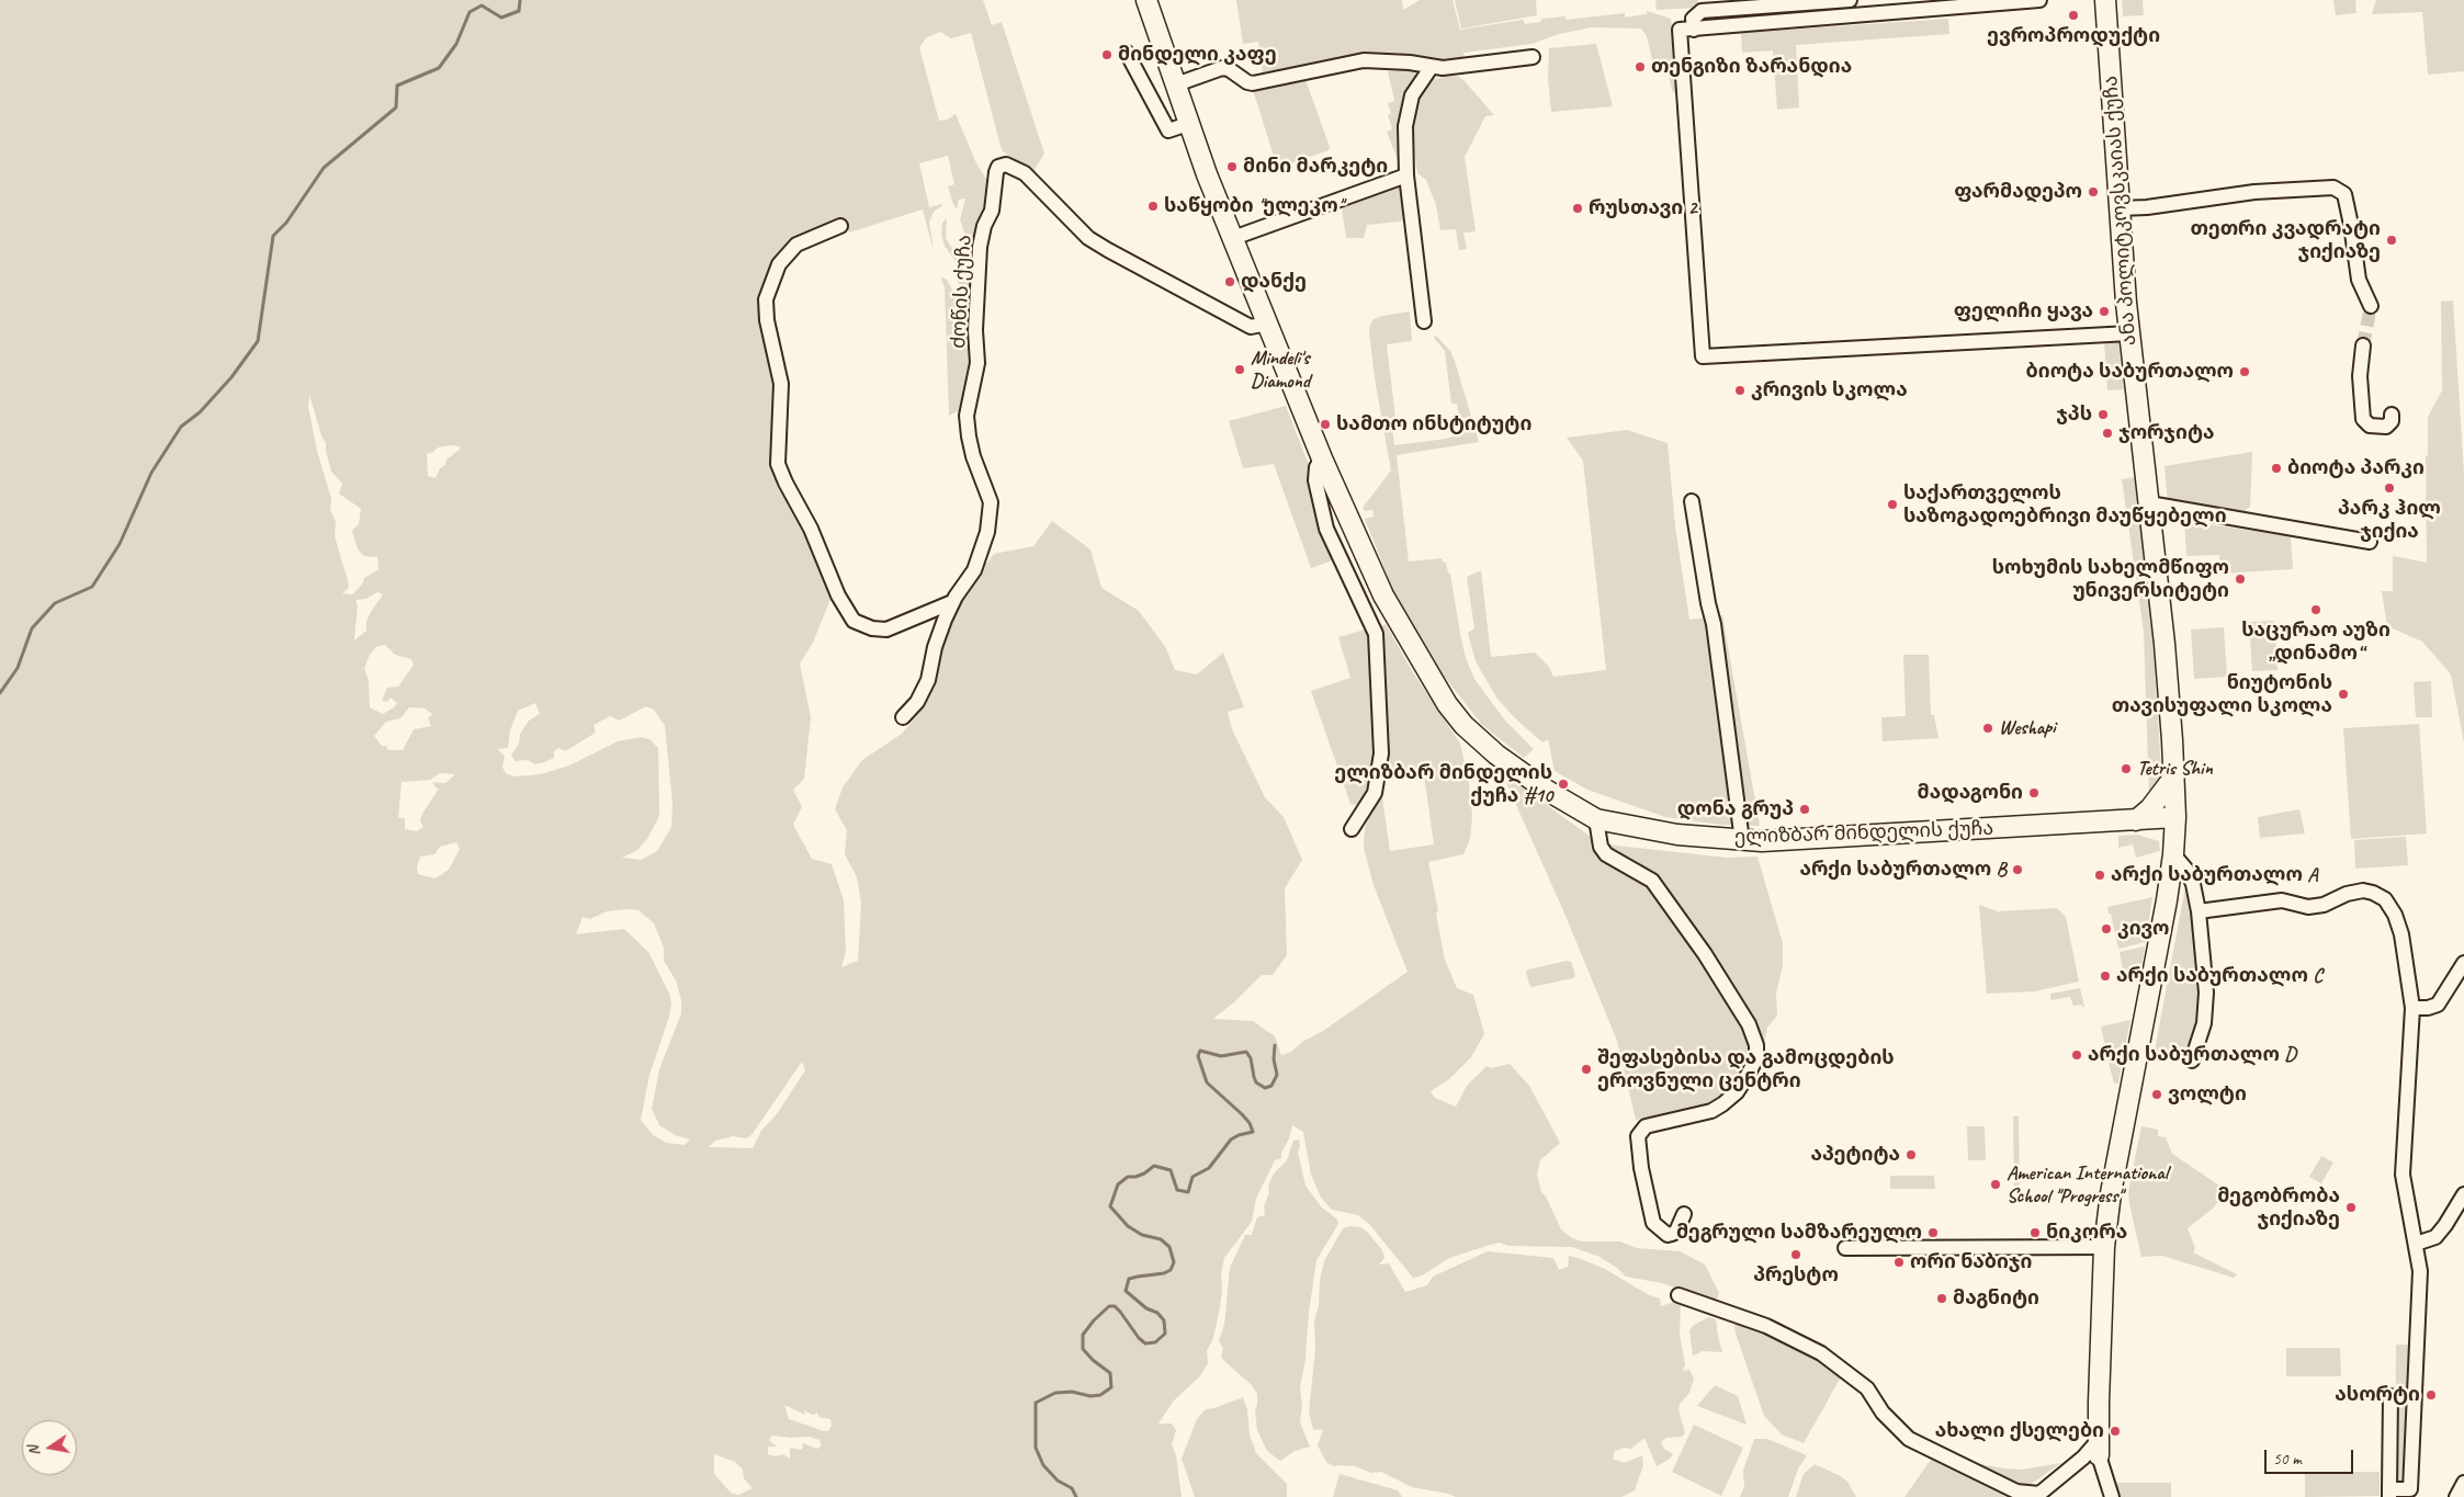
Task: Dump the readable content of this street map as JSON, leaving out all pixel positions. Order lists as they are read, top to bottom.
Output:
{
  "streets": {
    "street": ["ანა პოლიტკოვსკაიას ქუჩა", "ძოწის ქუჩა", "ელიზბარ მინდელის ქუჩა"]
  },
  "crossings": [
    ["ანა პოლიტკოვსკაიას ქუჩა", "ელიზბარ მინდელის ქუჩა"],
    ["ძოწის ქუჩა", "ელიზბარ მინდელის ქუჩა"]
  ],
  "places": [
    "ევროპროდუქტი",
    "მინდელი კაფე",
    "თენგიზი ზარანდია",
    "მინი მარკეტი",
    "ფარმადეპო",
    "საწყობი \"ელეკო\"",
    "რუსთავი 2",
    "თეთრი კვადრატი ჯიქიაზე",
    "დანქე",
    "ფელიჩი ყავა",
    "Mindeli's Diamond",
    "ბიოტა საბურთალო",
    "კრივის სკოლა",
    "ჯპს",
    "სამთო ინსტიტუტი",
    "ჯორჯიტა",
    "ბიოტა პარკი",
    "პარკ ჰილ ჯიქია",
    "საქართველოს საზოგადოებრივი მაუწყებელი",
    "სოხუმის სახელმწიფო უნივერსიტეტი",
    "საცურაო აუზი „დინამო“",
    "ნიუტონის თავისუფალი სკოლა",
    "Weshapi",
    "Tetris Shin",
    "ელიზბარ მინდელის ქუჩა #10",
    "მადაგონი",
    "დონა გრუპ",
    "არქი საბურთალო B",
    "არქი საბურთალო A",
    "კივო",
    "არქი საბურთალო C",
    "არქი საბურთალო D",
    "შეფასებისა და გამოცდების ეროვნული ცენტრი",
    "ვოლტი",
    "აპეტიტა",
    "American International School \"Progress\"",
    "მეგობრობა ჯიქიაზე",
    "მეგრული სამზარეულო",
    "ნიკორა",
    "პრესტო",
    "ორი ნაბიჯი",
    "მაგნიტი",
    "ასორტი",
    "ახალი ქსელები"
  ],
  "scale_bar": "50 m",
  "north": "left"
}
